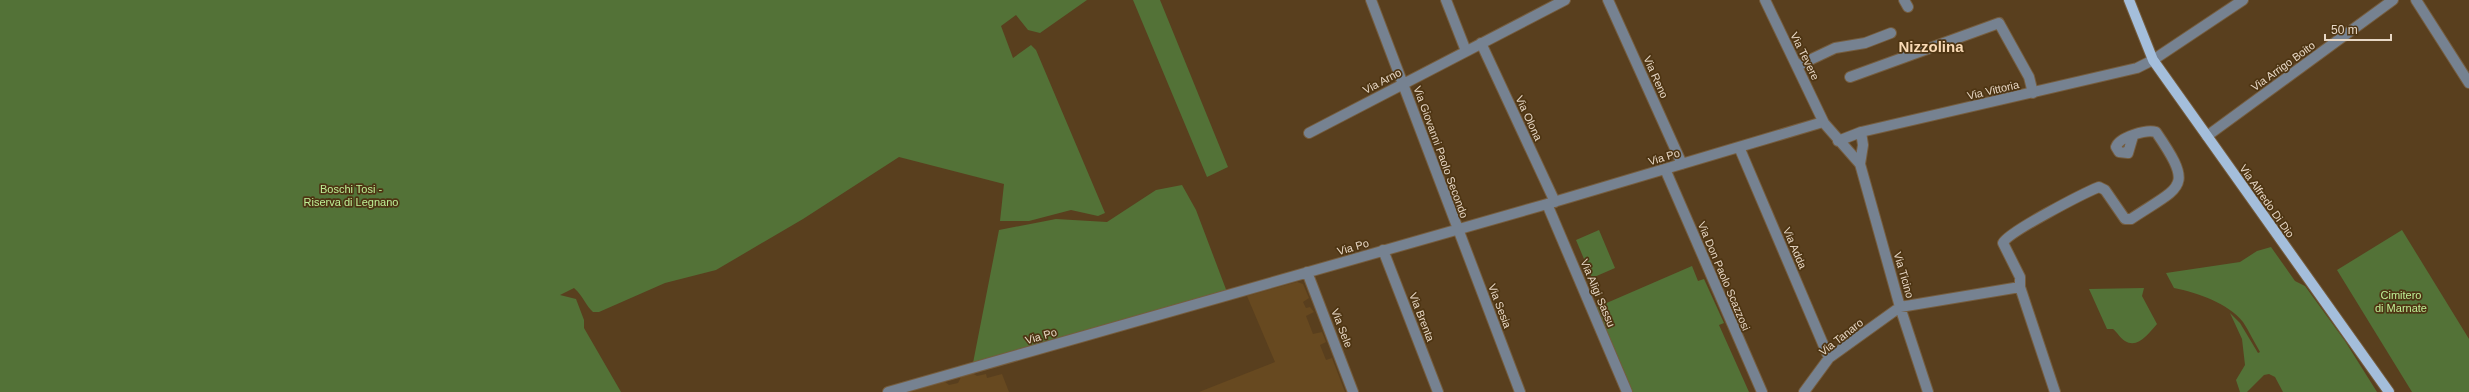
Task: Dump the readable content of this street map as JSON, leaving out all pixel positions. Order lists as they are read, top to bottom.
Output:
{
  "streets": {
    "main road": ["Via Alfredo Di Dio"],
    "street": [
      "Via Tevere",
      "Via Arrigo Boito",
      "Via Reno",
      "Via Arno",
      "Via Vittoria",
      "Via Olona",
      "Via Giovanni Paolo Secondo",
      "Via Po",
      "Via Adda",
      "Via Ticino",
      "Via Don Paolo Scazzosi",
      "Via Aligi Sassu",
      "Via Sesia",
      "Via Brenta",
      "Via Sele",
      "Via Tanaro"
    ]
  },
  "crossings": [
    ["Via Tevere", "Via Vittoria"],
    ["Via Tevere", "Via Po"],
    ["Via Tevere", "Via Ticino"],
    ["Via Arrigo Boito", "Via Alfredo Di Dio"],
    ["Via Reno", "Via Po"],
    ["Via Arno", "Via Olona"],
    ["Via Arno", "Via Giovanni Paolo Secondo"],
    ["Via Vittoria", "Via Alfredo Di Dio"],
    ["Via Olona", "Via Po"],
    ["Via Olona", "Via Aligi Sassu"],
    ["Via Giovanni Paolo Secondo", "Via Po"],
    ["Via Giovanni Paolo Secondo", "Via Sesia"],
    ["Via Po", "Via Adda"],
    ["Via Po", "Via Don Paolo Scazzosi"],
    ["Via Po", "Via Aligi Sassu"],
    ["Via Po", "Via Sesia"],
    ["Via Po", "Via Brenta"],
    ["Via Po", "Via Sele"],
    ["Via Adda", "Via Tanaro"],
    ["Via Ticino", "Via Tanaro"]
  ],
  "districts": ["Nizzolina"],
  "parks": ["Boschi Tosi - Riserva di Legnano", "Cimitero di Marnate"],
  "scale_bar": "50 m"
}
